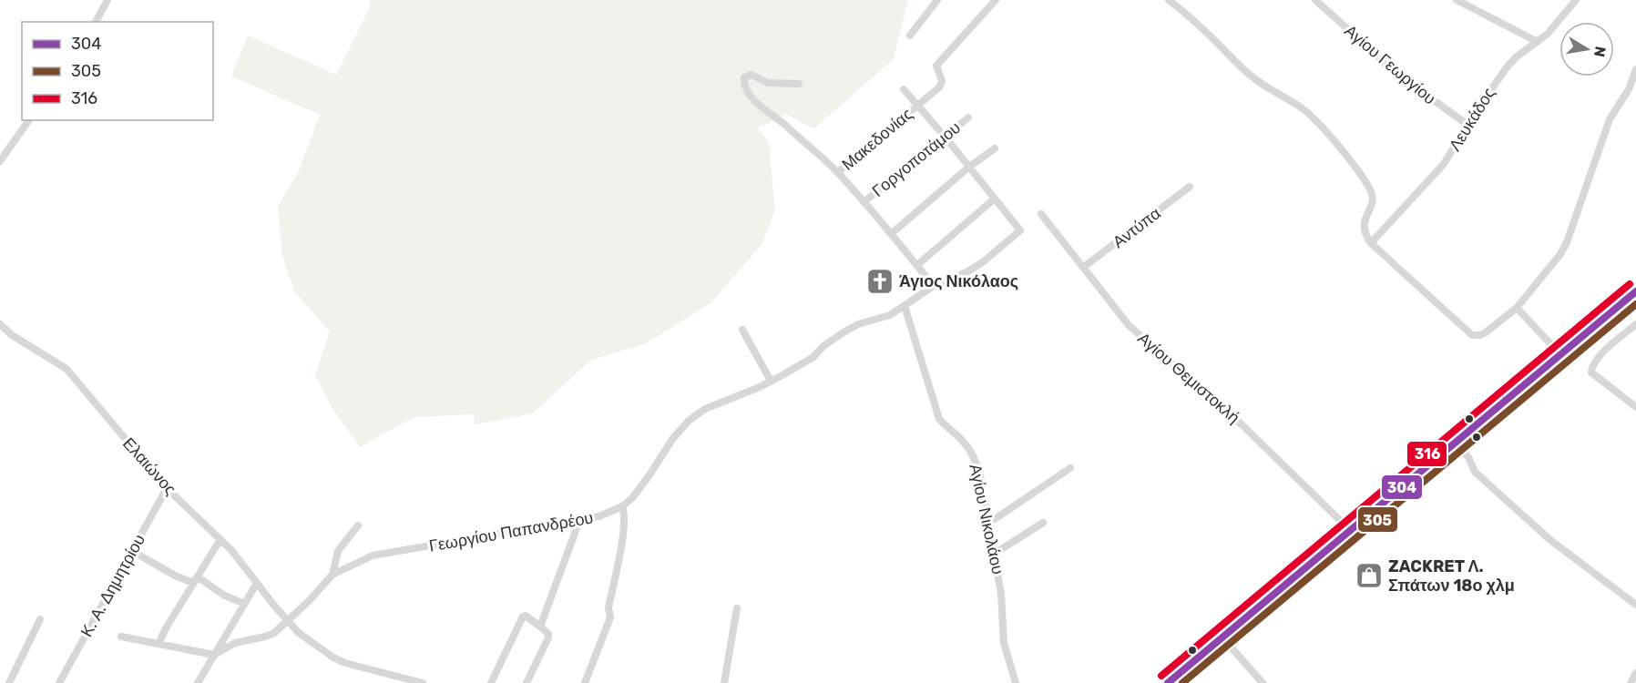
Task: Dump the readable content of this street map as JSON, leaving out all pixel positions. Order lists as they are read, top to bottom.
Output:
{
  "streets": {
    "street": [
      "Αγίου Γεωργίου",
      "Λευκάδος",
      "Μακεδονίας",
      "Γοργοποτάμου",
      "Αντύπα",
      "Αγίου Θεμιστοκλή",
      "Ελαιώνος",
      "Αγίου Νικολάου",
      "Γεωργίου Παπανδρέου",
      "Κ. Α. Δημητρίου"
    ]
  },
  "crossings": [
    ["Αγίου Γεωργίου", "Λευκάδος"],
    ["Αντύπα", "Αγίου Θεμιστοκλή"],
    ["Ελαιώνος", "Γεωργίου Παπανδρέου"],
    ["Ελαιώνος", "Κ. Α. Δημητρίου"],
    ["Αγίου Νικολάου", "Γεωργίου Παπανδρέου"]
  ],
  "places": {
    "church": ["Άγιος Νικόλαος"],
    "shop": ["ZACKRET Λ. Σπάτων 18ο χλμ"]
  },
  "lines": ["transit line 316", "transit line 304", "transit line 305"],
  "legend": ["304", "305", "316"],
  "north": "right"
}
